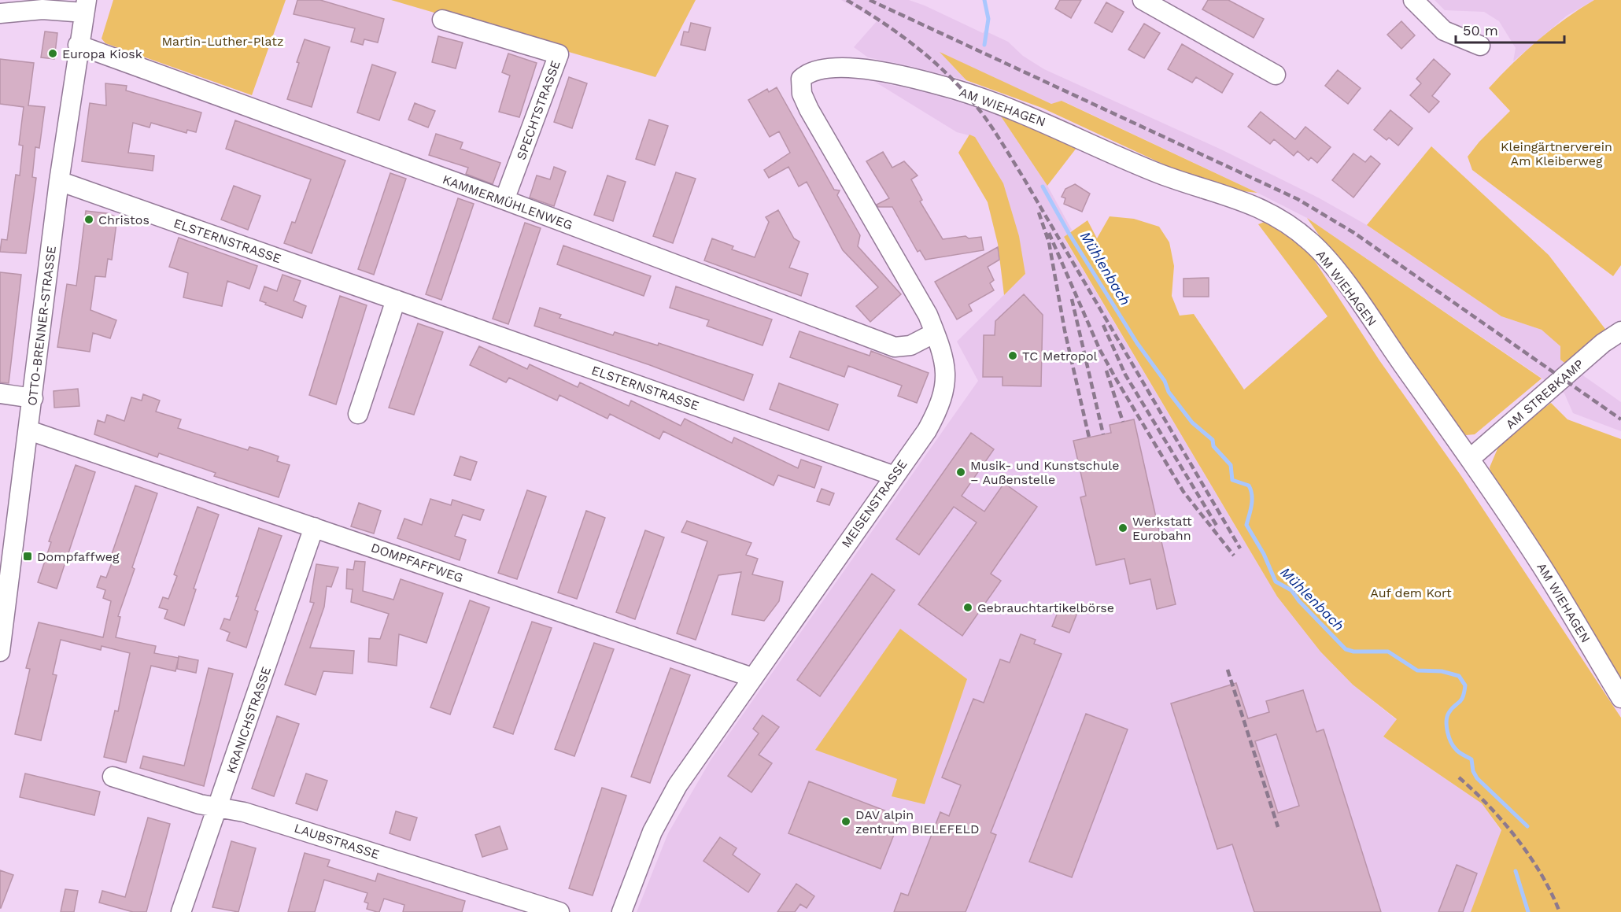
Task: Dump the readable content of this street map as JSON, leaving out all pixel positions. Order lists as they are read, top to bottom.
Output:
{
  "streets": {
    "street": [
      "AM WIEHAGEN",
      "SPECHTSTRASSE",
      "KAMMERMÜHLENWEG",
      "ELSTERNSTRASSE",
      "OTTO-BRENNER-STRASSE",
      "AM STREBKAMP",
      "MEISENSTRASSE",
      "DOMPFAFFWEG",
      "KRANICHSTRASSE",
      "LAUBSTRASSE"
    ]
  },
  "crossings": [
    ["AM WIEHAGEN", "AM STREBKAMP"],
    ["AM WIEHAGEN", "MEISENSTRASSE"],
    ["SPECHTSTRASSE", "KAMMERMÜHLENWEG"],
    ["KAMMERMÜHLENWEG", "OTTO-BRENNER-STRASSE"],
    ["KAMMERMÜHLENWEG", "MEISENSTRASSE"],
    ["ELSTERNSTRASSE", "OTTO-BRENNER-STRASSE"],
    ["ELSTERNSTRASSE", "MEISENSTRASSE"],
    ["OTTO-BRENNER-STRASSE", "DOMPFAFFWEG"],
    ["MEISENSTRASSE", "DOMPFAFFWEG"],
    ["DOMPFAFFWEG", "KRANICHSTRASSE"],
    ["KRANICHSTRASSE", "LAUBSTRASSE"]
  ],
  "water": ["Mühlenbach"],
  "parks": ["Martin-Luther-Platz", "Kleingärtnerverein Am Kleiberweg", "Auf dem Kort"],
  "places": {
    "other": [
      "Europa Kiosk",
      "Christos",
      "TC Metropol",
      "Musik- und Kunstschule – Außenstelle",
      "Werkstatt Eurobahn",
      "Gebrauchtartikelbörse",
      "DAV alpin zentrum BIELEFELD"
    ],
    "transit": ["Dompfaffweg"]
  },
  "scale_bar": "50 m"
}
